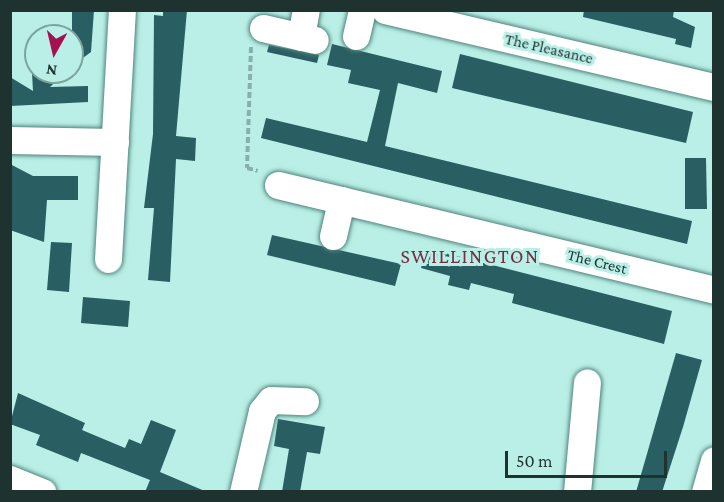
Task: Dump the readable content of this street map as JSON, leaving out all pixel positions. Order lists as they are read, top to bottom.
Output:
{
  "streets": {
    "street": ["The Pleasance", "The Crest"]
  },
  "districts": ["SWILLINGTON"],
  "scale_bar": "50 m",
  "north": "bottom"
}
